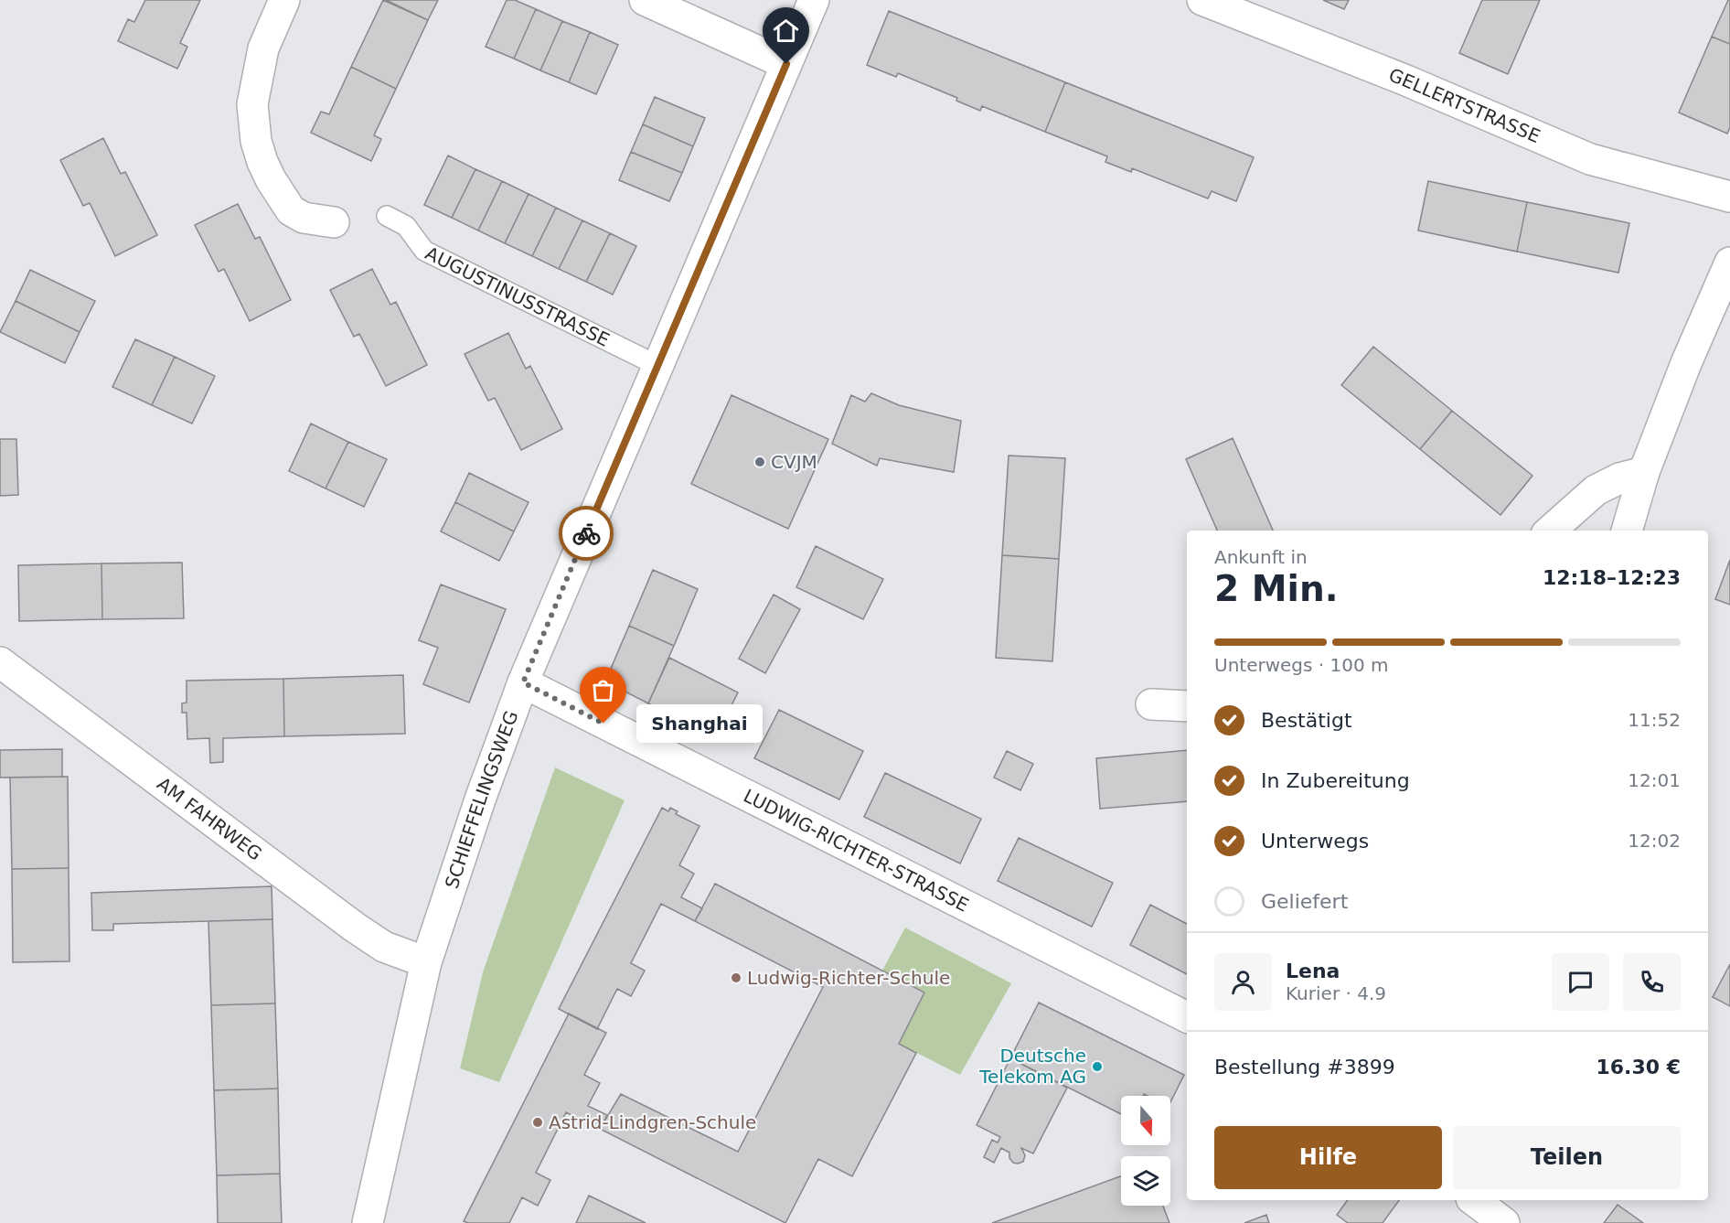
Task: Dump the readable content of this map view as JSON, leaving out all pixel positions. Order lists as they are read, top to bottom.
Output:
{
  "streets": {
    "street": [
      "GELLERTSTRASSE",
      "SCHIEFFELINGSWEG",
      "AM FAHRWEG",
      "LUDWIG-RICHTER-STRASSE"
    ],
    "lane": ["AUGUSTINUSSTRASSE"]
  },
  "crossings": [
    ["AUGUSTINUSSTRASSE", "SCHIEFFELINGSWEG"],
    ["SCHIEFFELINGSWEG", "AM FAHRWEG"],
    ["SCHIEFFELINGSWEG", "LUDWIG-RICHTER-STRASSE"]
  ],
  "places": [
    "CVJM",
    "Shanghai",
    "Ludwig-Richter-Schule",
    "Deutsche Telekom AG",
    "Astrid-Lindgren-Schule"
  ],
  "north": "bottom",
  "page": {
    "heading": ["2 Min.", "Ankunft in", "12:18–12:23"],
    "panel": [
      "Lena",
      "Kurier · 4.9",
      "Bestellung #3899",
      "16.30 €"
    ],
    "bar": "Unterwegs · 100 m",
    "list": [
      ["Bestätigt", "11:52"],
      ["In Zubereitung", "12:01"],
      ["Unterwegs", "12:02"],
      "Geliefert"
    ],
    "bubble": "Shanghai",
    "buttons": ["Hilfe", "Teilen"]
  }
}
